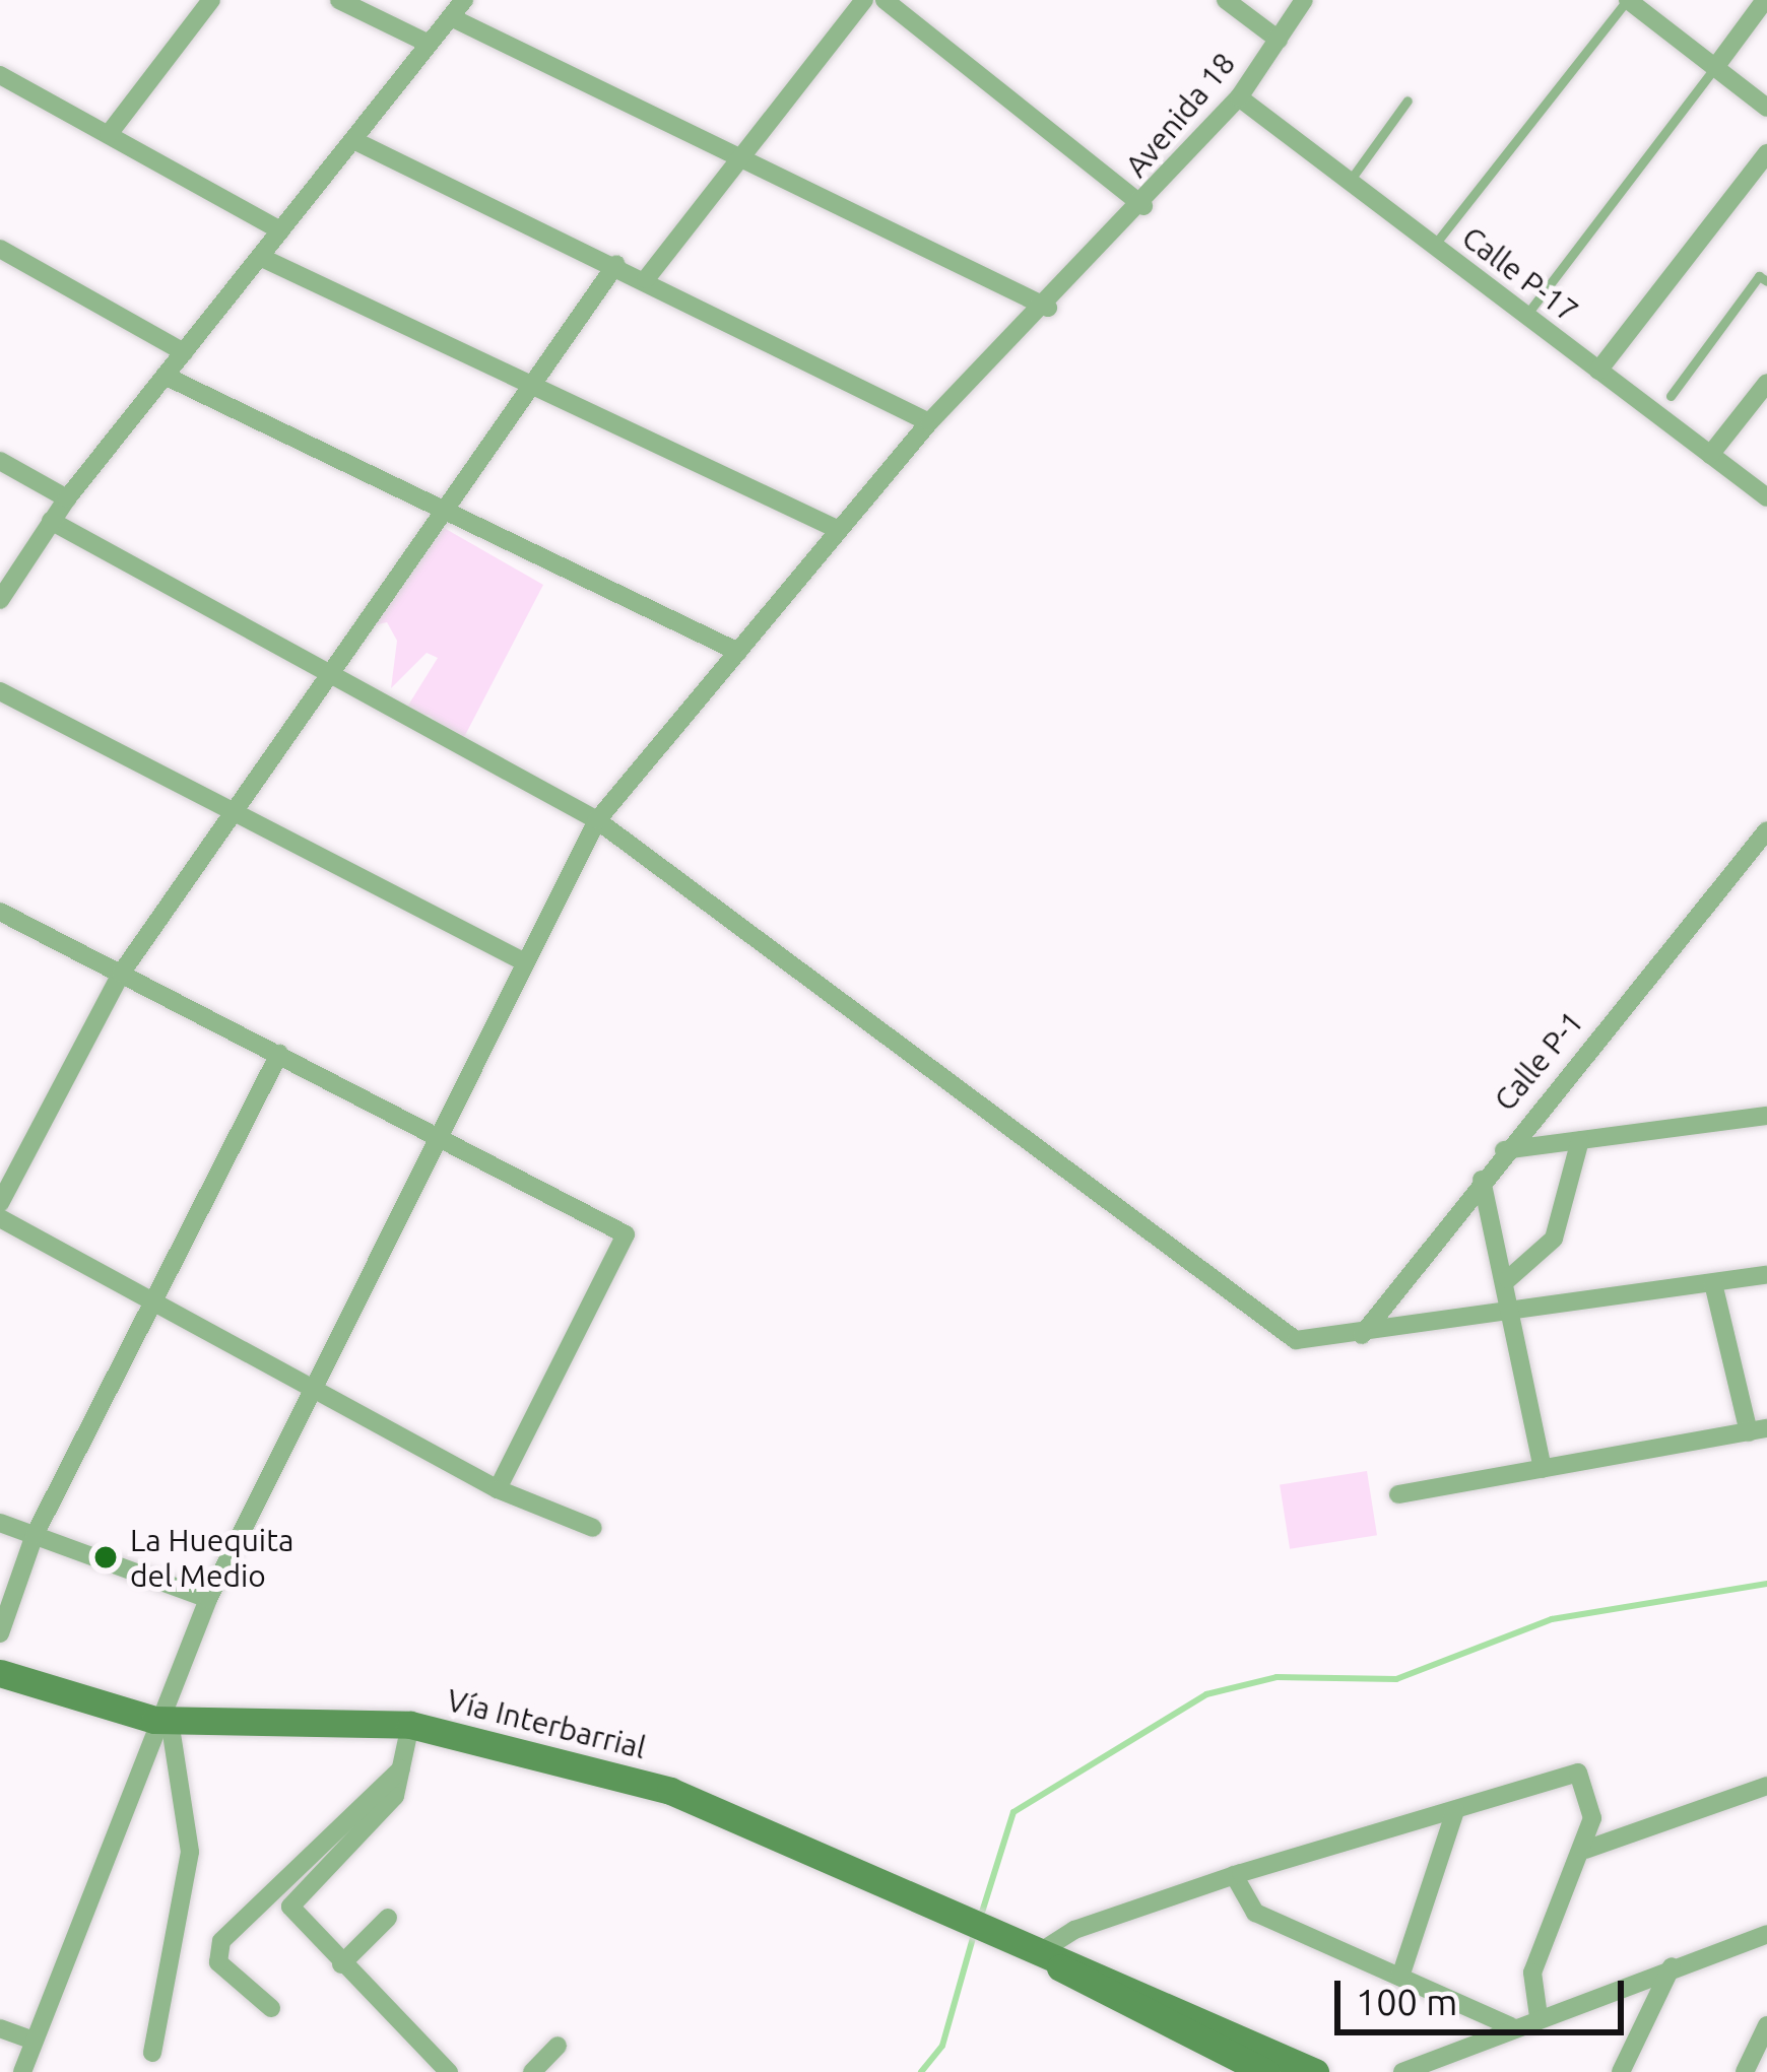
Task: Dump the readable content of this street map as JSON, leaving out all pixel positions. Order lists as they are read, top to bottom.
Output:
{
  "streets": {
    "main road": ["Vía Interbarrial"],
    "street": ["Avenida 18", "Calle P-17", "Calle P-1"]
  },
  "crossings": [
    ["Avenida 18", "Calle P-17"],
    ["Avenida 18", "Vía Interbarrial"]
  ],
  "places": ["La Huequita del Medio"],
  "scale_bar": "100 m"
}
